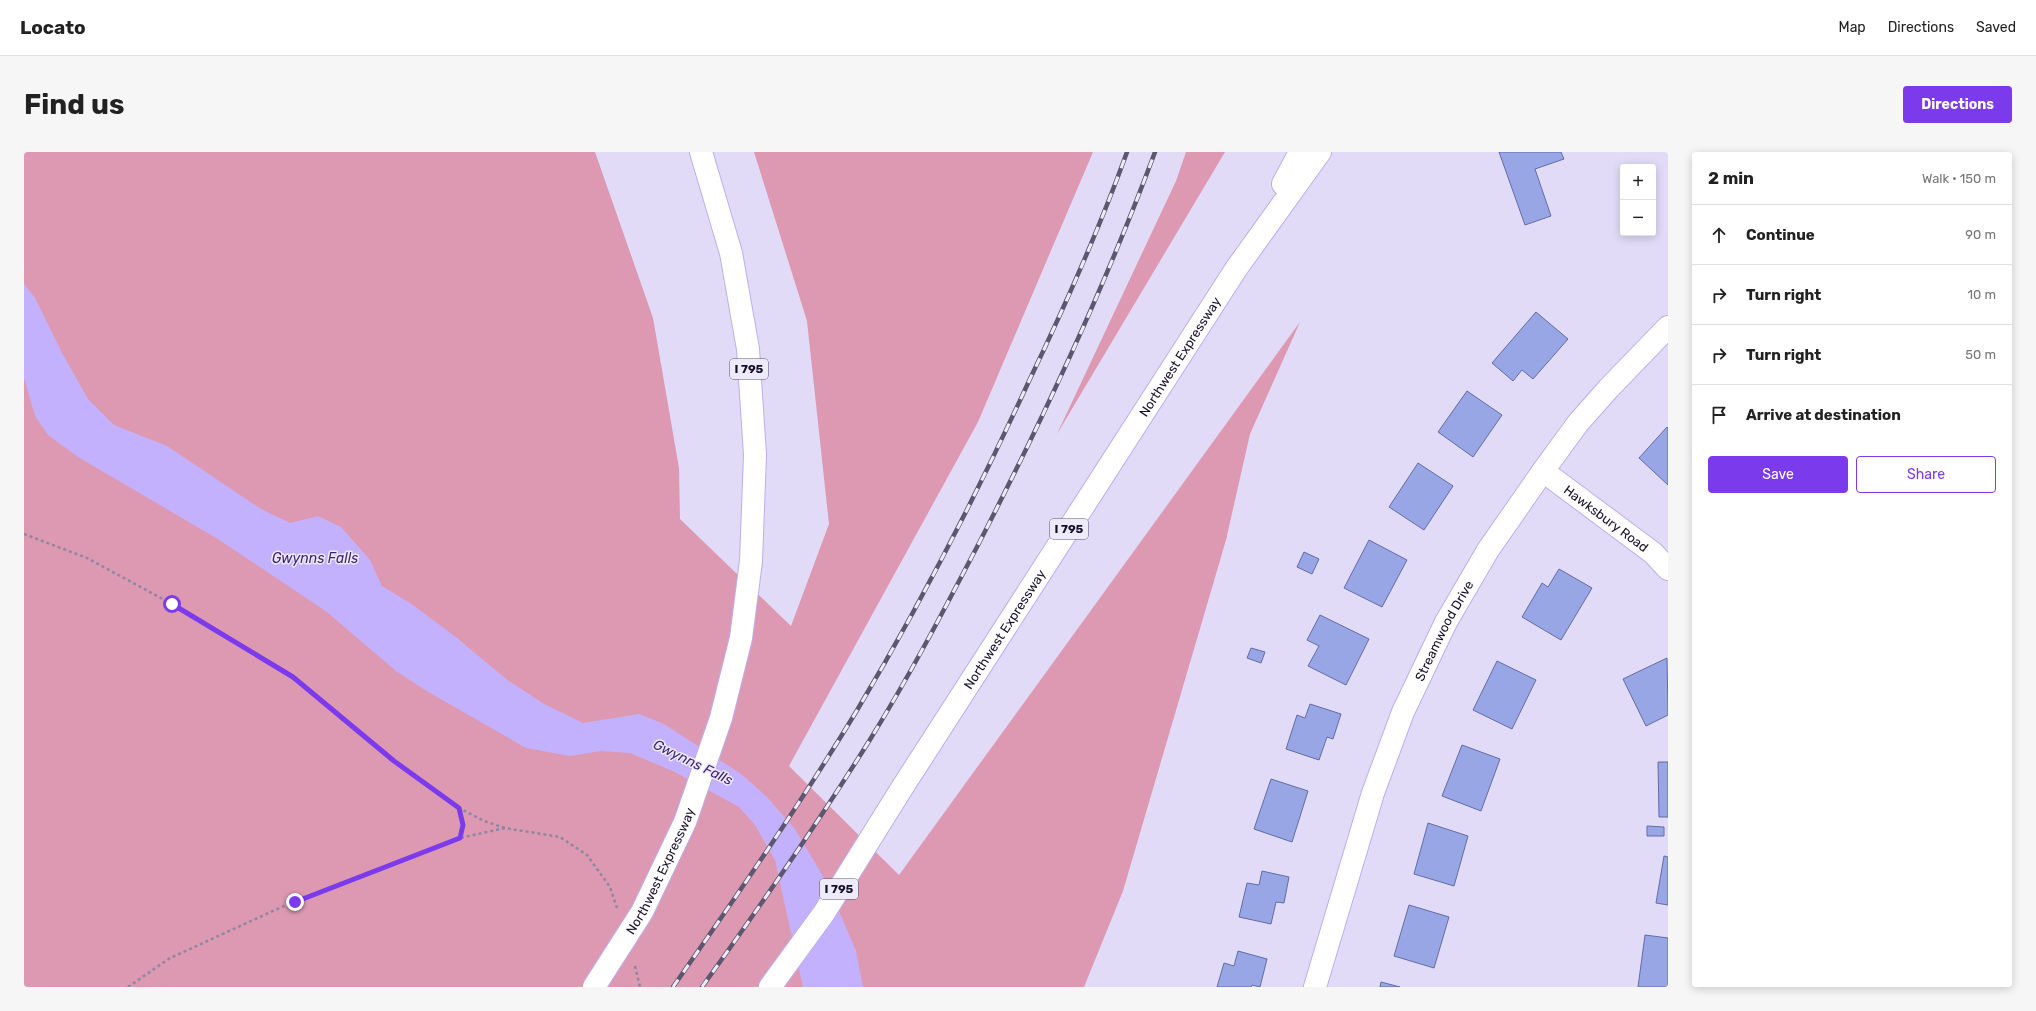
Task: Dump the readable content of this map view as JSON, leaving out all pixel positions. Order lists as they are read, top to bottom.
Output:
{
  "streets": {
    "main road": [
      "Northwest Expressway",
      "I 795",
      "Hawksbury Road",
      "Streamwood Drive"
    ]
  },
  "crossings": [
    ["Hawksbury Road", "Streamwood Drive"]
  ],
  "water": ["Gwynns Falls"],
  "page": {
    "header": "Locato",
    "nav": ["Map", "Directions", "Saved"],
    "buttons": [
      "Directions",
      ["Save", "Share"]
    ],
    "title": "Find us",
    "heading": ["2 min", "Walk · 150 m"],
    "map_buttons": ["+", "−"],
    "list": [
      ["Continue", "90 m"],
      ["Turn right", "10 m"],
      ["Turn right", "50 m"],
      "Arrive at destination"
    ]
  }
}
